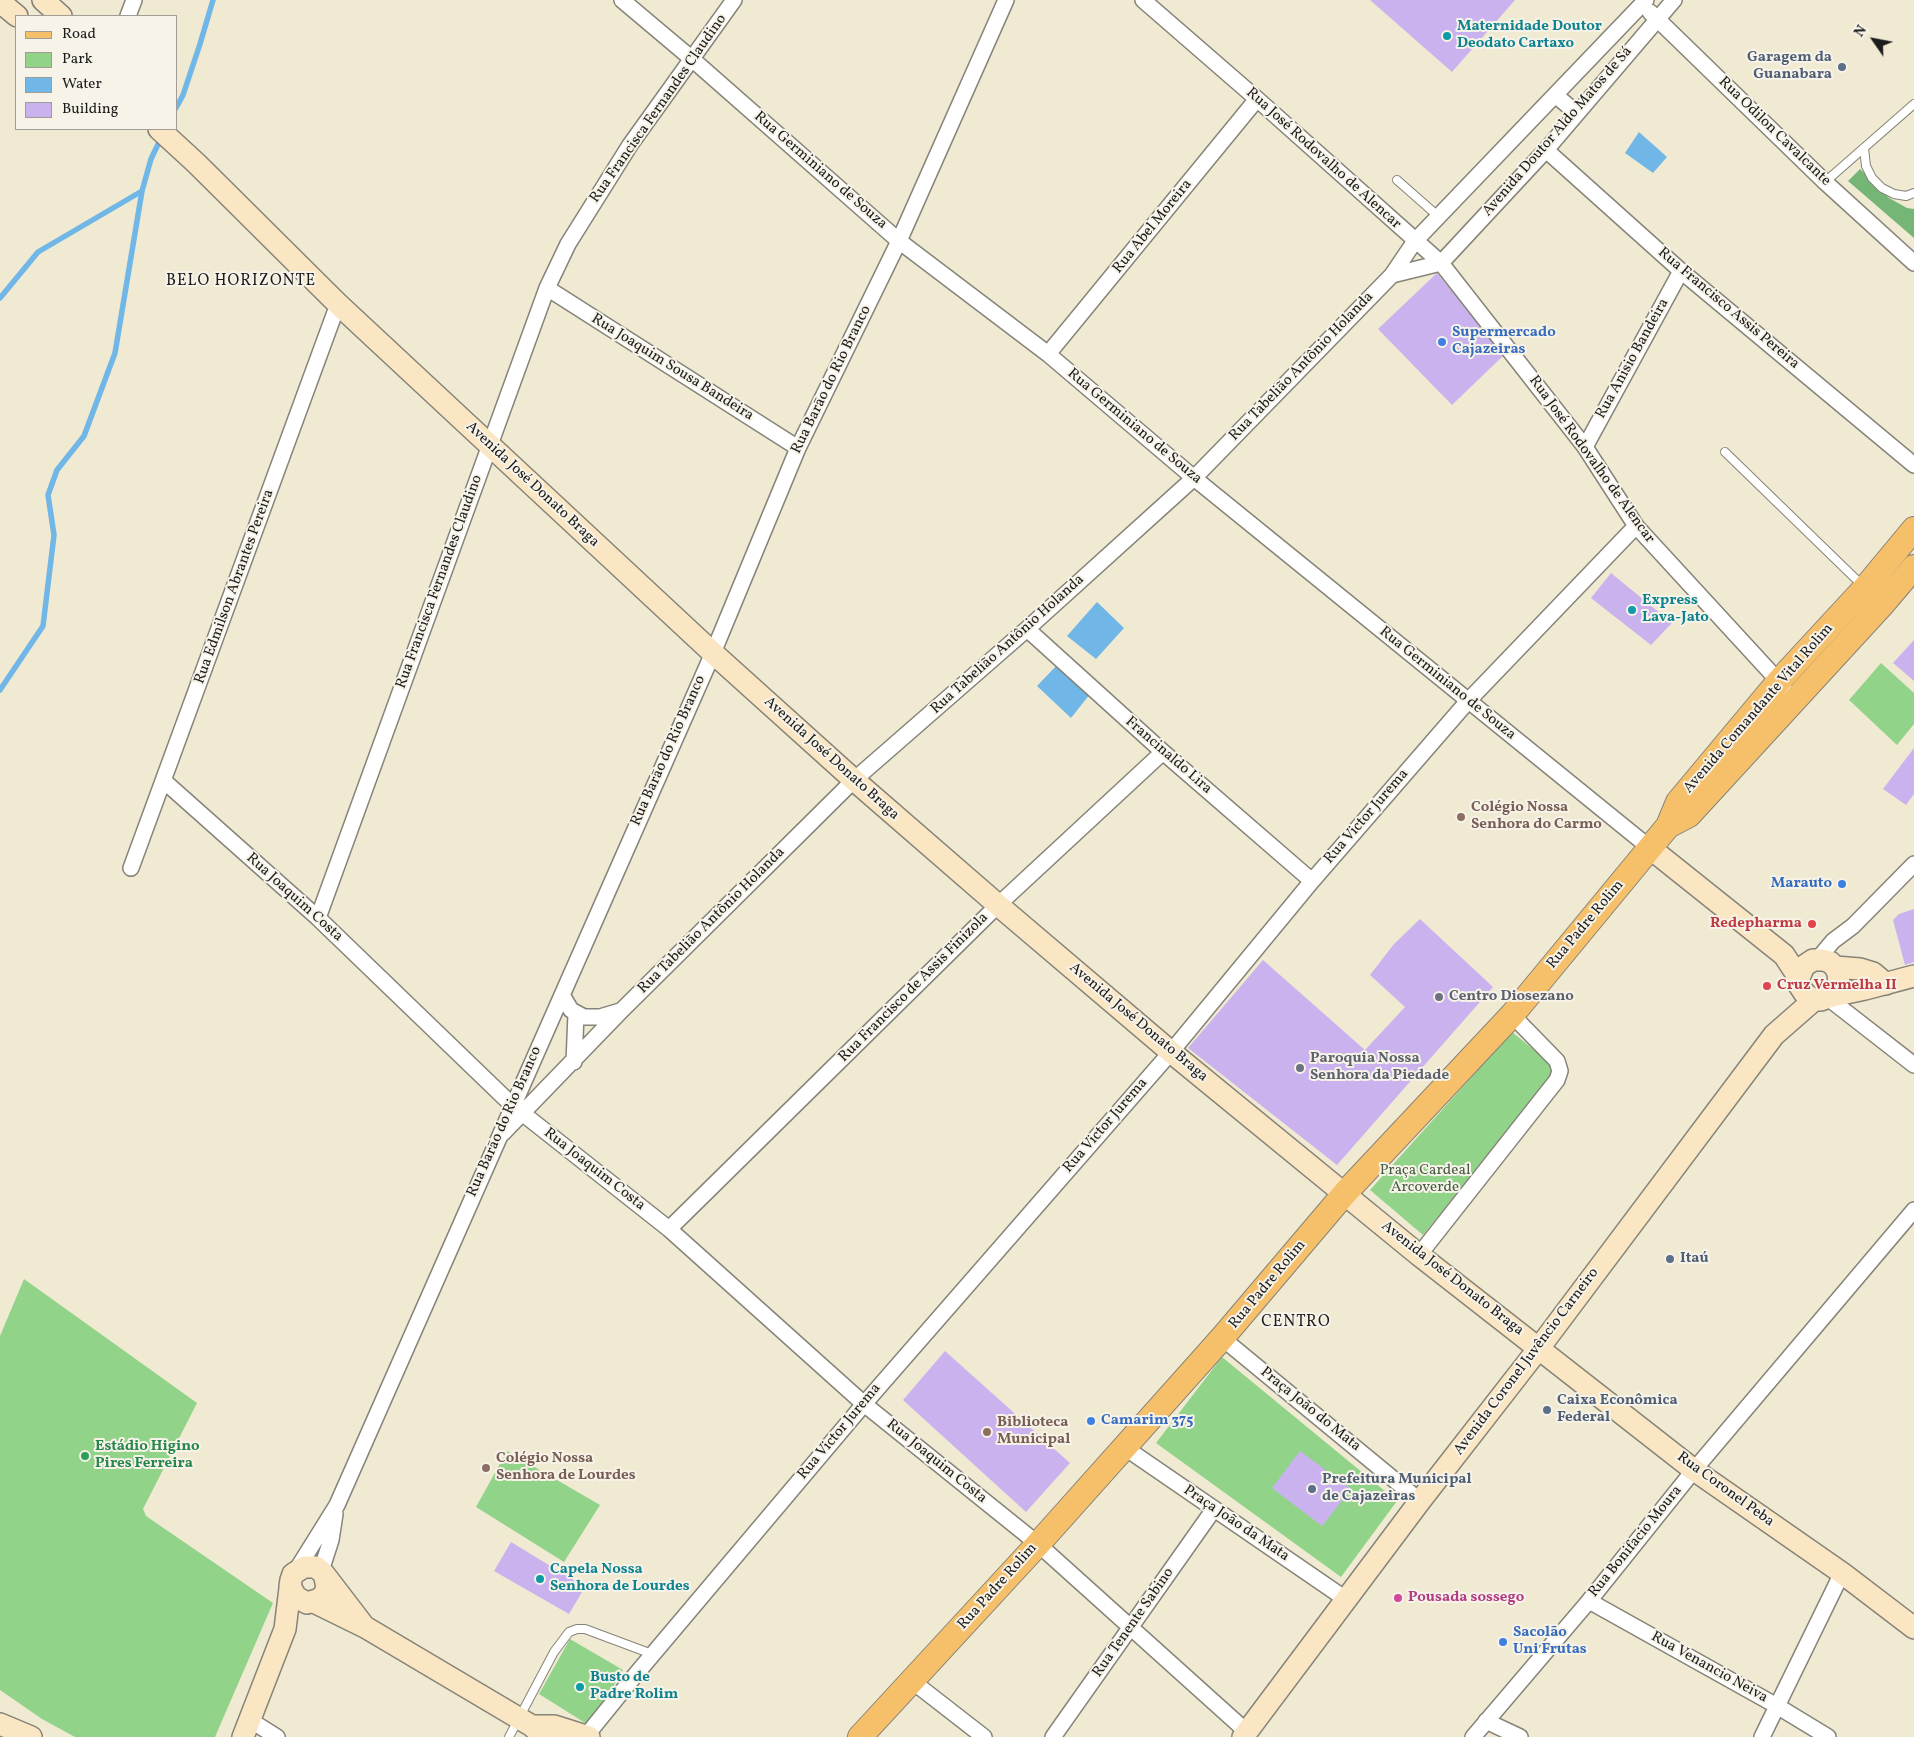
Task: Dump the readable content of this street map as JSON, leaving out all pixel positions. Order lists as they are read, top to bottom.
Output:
{
  "streets": {
    "main road": [
      "Avenida José Donato Braga",
      "Avenida Comandante Vital Rolim",
      "Rua Padre Rolim",
      "Avenida Coronel Juvêncio Carneiro",
      "Rua Coronel Peba"
    ],
    "street": [
      "Rua Francisca Fernandes Claudino",
      "Avenida Doutor Aldo Matos de Sá",
      "Rua Odilon Cavalcante",
      "Rua José Rodovalho de Alencar",
      "Rua Germiniano de Souza",
      "Rua Abel Moreira",
      "Rua Francisco Assis Pereira",
      "Rua Anisio Bandeira",
      "Rua Tabelião Antônio Holanda",
      "Rua Joaquim Sousa Bandeira",
      "Rua Barāo do Rio Branco",
      "Rua Edmilson Abrantes Pereira",
      "Francinaldo Lira",
      "Rua Victor Jurema",
      "Rua Joaquim Costa",
      "Rua Francisco de Assis Finizola",
      "Praça João do Mata",
      "Praça João da Mata",
      "Rua Bonifacio Moura",
      "Rua Tenente Sabino",
      "Rua Venancio Neiva"
    ]
  },
  "crossings": [
    ["Rua Francisca Fernandes Claudino", "Rua Germiniano de Souza"],
    ["Rua Francisca Fernandes Claudino", "Rua Joaquim Sousa Bandeira"],
    ["Rua Francisca Fernandes Claudino", "Avenida José Donato Braga"],
    ["Rua Francisca Fernandes Claudino", "Rua Joaquim Costa"],
    ["Avenida Doutor Aldo Matos de Sá", "Rua Odilon Cavalcante"],
    ["Avenida Doutor Aldo Matos de Sá", "Rua José Rodovalho de Alencar"],
    ["Avenida Doutor Aldo Matos de Sá", "Rua Francisco Assis Pereira"],
    ["Avenida Doutor Aldo Matos de Sá", "Rua Tabelião Antônio Holanda"],
    ["Rua José Rodovalho de Alencar", "Rua Abel Moreira"],
    ["Rua José Rodovalho de Alencar", "Rua Anisio Bandeira"],
    ["Rua José Rodovalho de Alencar", "Rua Tabelião Antônio Holanda"],
    ["Rua José Rodovalho de Alencar", "Avenida Comandante Vital Rolim"],
    ["Rua José Rodovalho de Alencar", "Rua Victor Jurema"],
    ["Rua Germiniano de Souza", "Rua Abel Moreira"],
    ["Rua Germiniano de Souza", "Rua Tabelião Antônio Holanda"],
    ["Rua Germiniano de Souza", "Rua Barāo do Rio Branco"],
    ["Rua Germiniano de Souza", "Rua Victor Jurema"],
    ["Rua Germiniano de Souza", "Rua Padre Rolim"],
    ["Rua Francisco Assis Pereira", "Rua Anisio Bandeira"],
    ["Rua Tabelião Antônio Holanda", "Rua Barāo do Rio Branco"],
    ["Rua Tabelião Antônio Holanda", "Avenida José Donato Braga"],
    ["Rua Tabelião Antônio Holanda", "Francinaldo Lira"],
    ["Rua Tabelião Antônio Holanda", "Rua Joaquim Costa"],
    ["Rua Joaquim Sousa Bandeira", "Rua Barāo do Rio Branco"],
    ["Rua Barāo do Rio Branco", "Avenida José Donato Braga"],
    ["Rua Barāo do Rio Branco", "Rua Joaquim Costa"],
    ["Avenida José Donato Braga", "Rua Edmilson Abrantes Pereira"],
    ["Avenida José Donato Braga", "Rua Victor Jurema"],
    ["Avenida José Donato Braga", "Rua Padre Rolim"],
    ["Avenida José Donato Braga", "Rua Francisco de Assis Finizola"],
    ["Avenida José Donato Braga", "Avenida Coronel Juvêncio Carneiro"],
    ["Avenida José Donato Braga", "Rua Coronel Peba"],
    ["Rua Edmilson Abrantes Pereira", "Rua Joaquim Costa"],
    ["Avenida Comandante Vital Rolim", "Rua Padre Rolim"],
    ["Francinaldo Lira", "Rua Victor Jurema"],
    ["Francinaldo Lira", "Rua Francisco de Assis Finizola"],
    ["Rua Victor Jurema", "Rua Joaquim Costa"],
    ["Rua Joaquim Costa", "Rua Padre Rolim"],
    ["Rua Joaquim Costa", "Rua Francisco de Assis Finizola"],
    ["Rua Joaquim Costa", "Avenida Coronel Juvêncio Carneiro"],
    ["Rua Joaquim Costa", "Rua Tenente Sabino"],
    ["Rua Padre Rolim", "Praça João do Mata"],
    ["Rua Padre Rolim", "Praça João da Mata"],
    ["Avenida Coronel Juvêncio Carneiro", "Praça João do Mata"],
    ["Avenida Coronel Juvêncio Carneiro", "Rua Coronel Peba"],
    ["Avenida Coronel Juvêncio Carneiro", "Praça João da Mata"],
    ["Rua Coronel Peba", "Rua Bonifacio Moura"],
    ["Praça João da Mata", "Rua Tenente Sabino"],
    ["Rua Bonifacio Moura", "Rua Venancio Neiva"]
  ],
  "districts": ["BELO HORIZONTE", "CENTRO"],
  "parks": ["Praça Cardeal Arcoverde"],
  "places": [
    "Maternidade Doutor Deodato Cartaxo",
    "Garagem da Guanabara",
    "Supermercado Cajazeiras",
    "Express Lava-Jato",
    "Colégio Nossa Senhora do Carmo",
    "Marauto",
    "Redepharma",
    "Cruz Vermelha II",
    "Centro Diosezano",
    "Paroquia Nossa Senhora da Piedade",
    "Itaú",
    "Caixa Econômica Federal",
    "Camarim 375",
    "Biblioteca Municipal",
    "Estádio Higino Pires Ferreira",
    "Colégio Nossa Senhora de Lourdes",
    "Prefeitura Municipal de Cajazeiras",
    "Capela Nossa Senhora de Lourdes",
    "Pousada sossego",
    "Sacolão Uni Frutas",
    "Busto de Padre Rolim"
  ],
  "legend": [
    "Road",
    "Park",
    "Water",
    "Building"
  ],
  "north": "top left"
}
